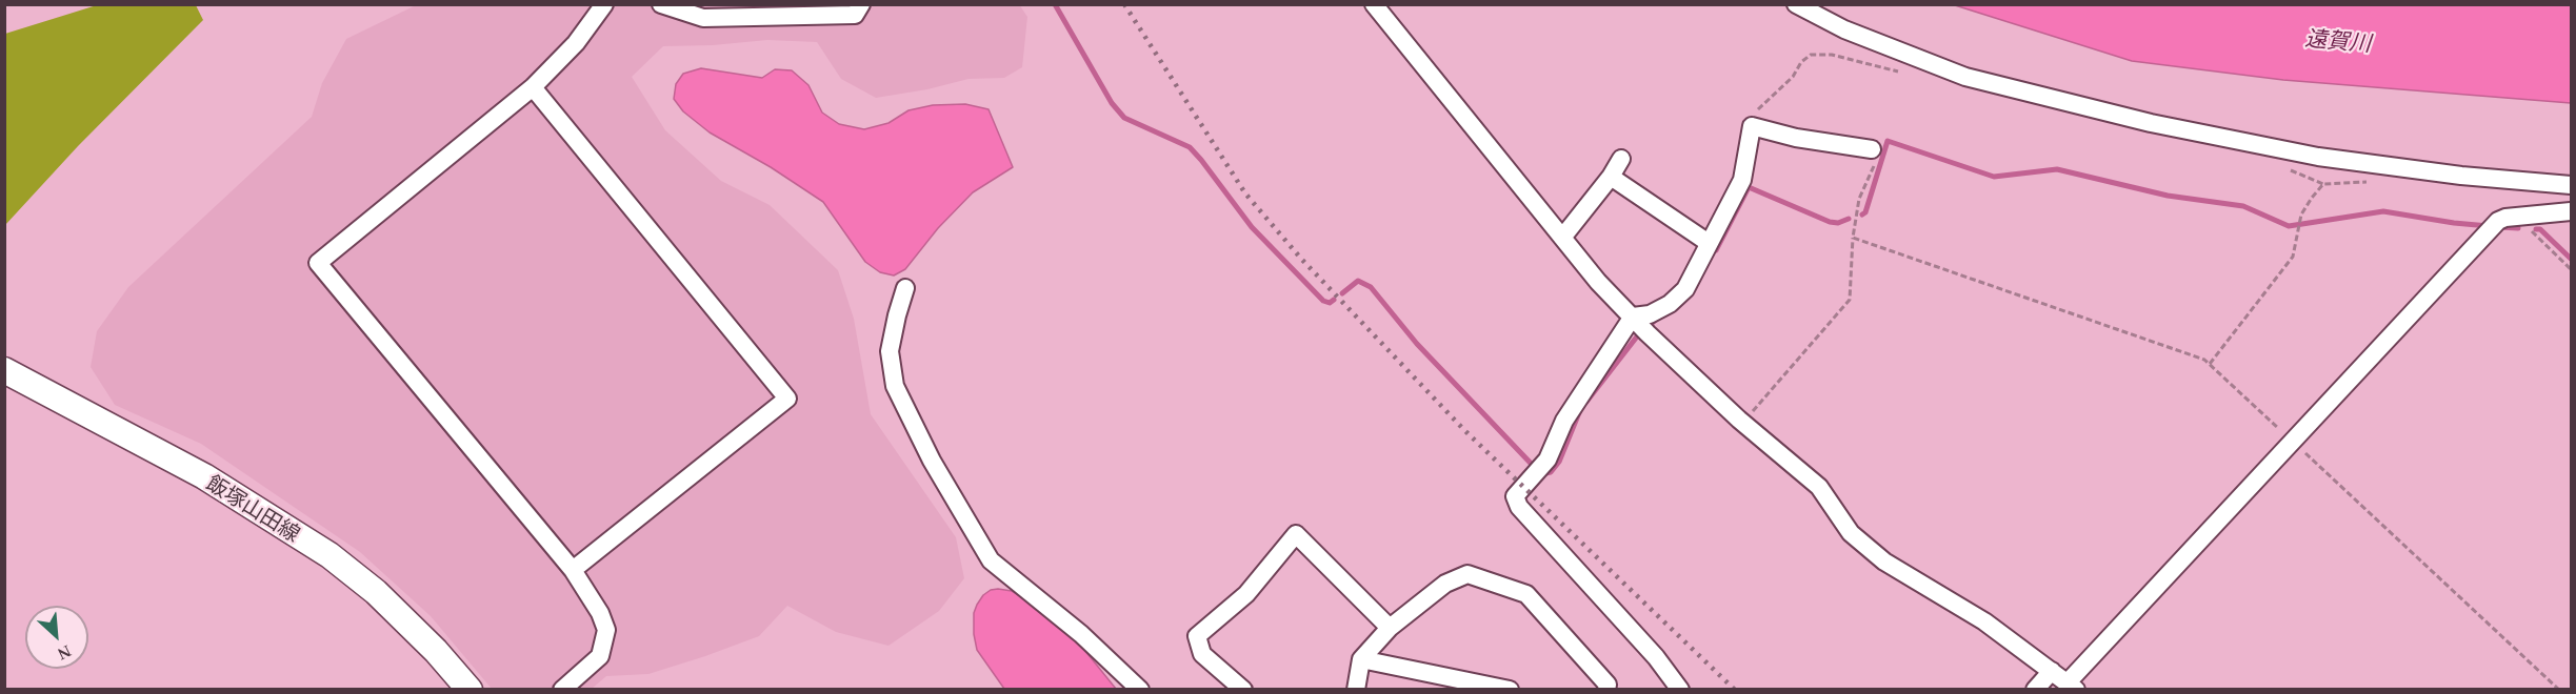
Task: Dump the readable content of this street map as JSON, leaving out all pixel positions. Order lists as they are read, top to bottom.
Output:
{
  "streets": {
    "main road": ["飯塚山田線"]
  },
  "water": ["遠賀川"],
  "north": "bottom right"
}
